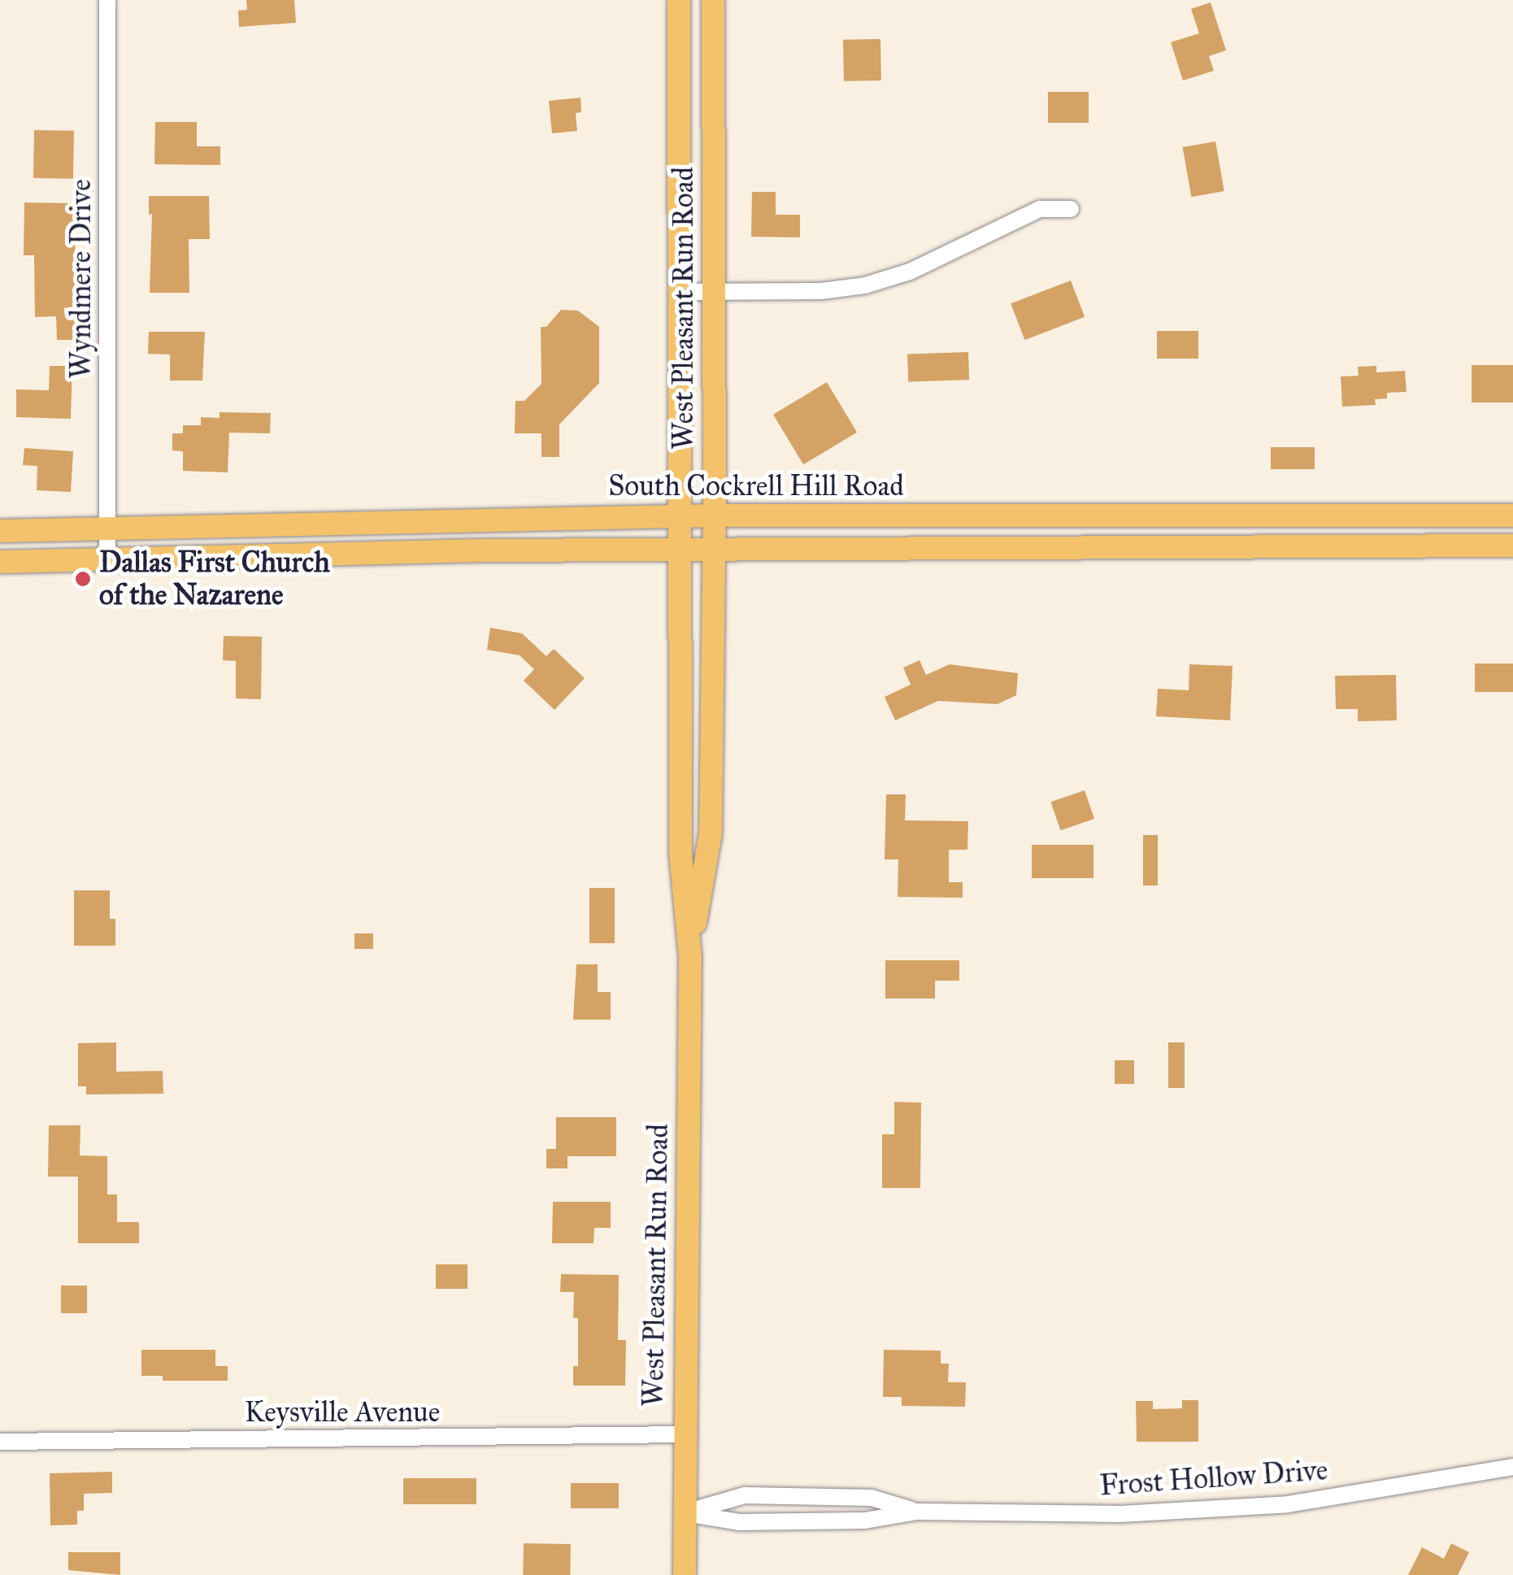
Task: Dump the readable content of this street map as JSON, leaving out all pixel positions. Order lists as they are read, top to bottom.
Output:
{
  "streets": {
    "main road": ["West Pleasant Run Road", "South Cockrell Hill Road"],
    "street": ["Wyndmere Drive", "Keysville Avenue", "Frost Hollow Drive"]
  },
  "crossings": [
    ["Wyndmere Drive", "South Cockrell Hill Road"],
    ["West Pleasant Run Road", "South Cockrell Hill Road"],
    ["West Pleasant Run Road", "Keysville Avenue"],
    ["West Pleasant Run Road", "Frost Hollow Drive"]
  ],
  "places": ["Dallas First Church of the Nazarene"]
}
